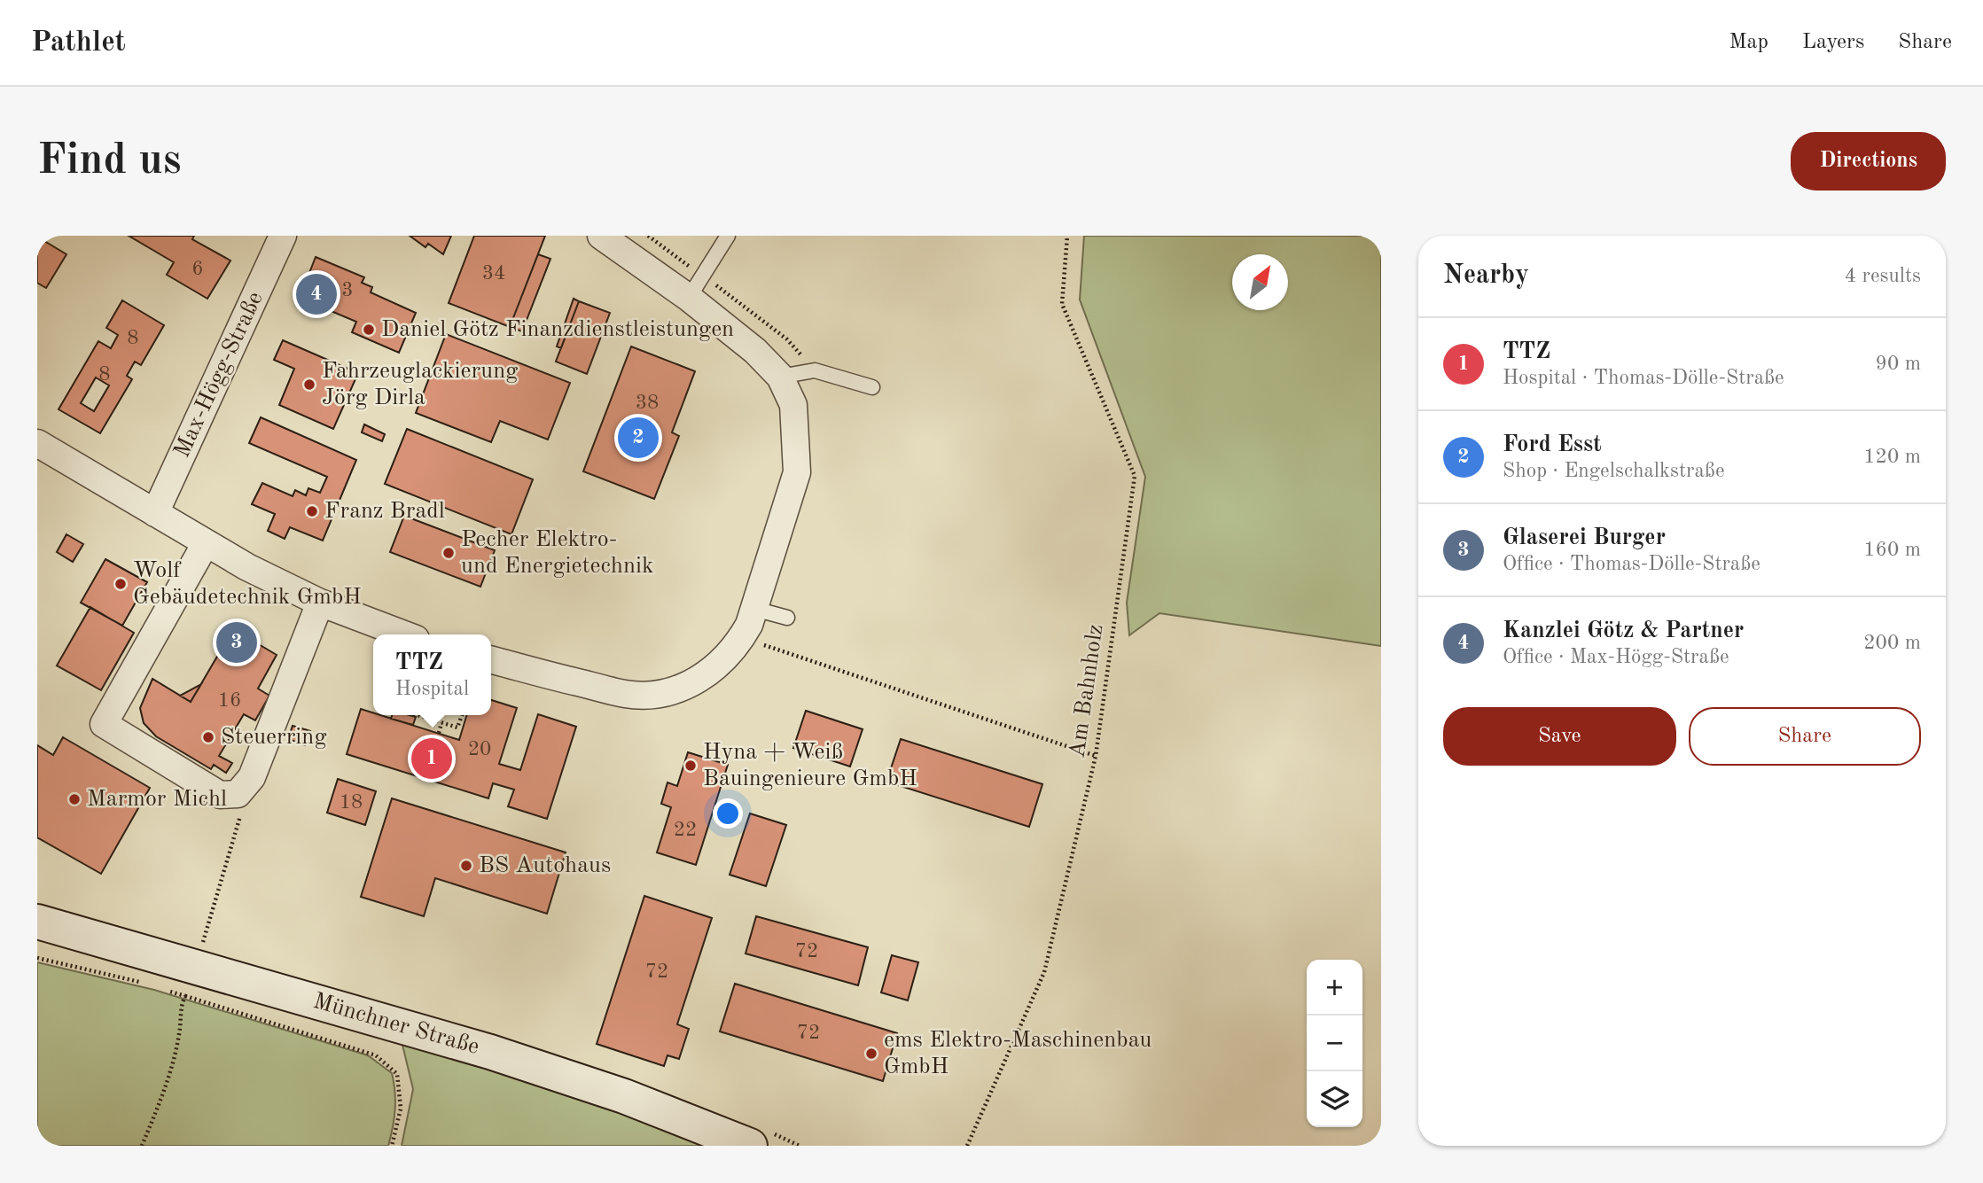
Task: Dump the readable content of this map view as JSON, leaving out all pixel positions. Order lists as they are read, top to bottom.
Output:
{
  "streets": {
    "main road": ["Münchner Straße"],
    "street": ["Max-Högg-Straße"],
    "path": ["Am Bahnholz"]
  },
  "places": [
    "Daniel Götz Finanzdienstleistungen",
    "Fahrzeuglackierung Jörg Dirla",
    "Franz Bradl",
    "Pecher Elektro- und Energietechnik",
    "Wolf Gebäudetechnik GmbH",
    "Steuerring",
    "Hyna + Weiß Bauingenieure GmbH",
    "Marmor Michl",
    "BS Autohaus",
    "ems Elektro-Maschinenbau GmbH"
  ],
  "house_numbers": [
    "6",
    "34",
    "3",
    "8",
    "8",
    "38",
    "16",
    "20",
    "18",
    "22",
    "72",
    "72",
    "72"
  ],
  "north": "top right",
  "page": {
    "header": "Pathlet",
    "nav": ["Map", "Layers", "Share"],
    "buttons": [
      "Directions",
      ["Save", "Share"]
    ],
    "title": "Find us",
    "heading": ["Nearby", "4 results"],
    "pins": [
      "4",
      "2",
      "3",
      "1"
    ],
    "list": [
      {
        "mark": "1",
        "name": "TTZ",
        "note": "Hospital · Thomas-Dölle-Straße",
        "value": "90 m"
      },
      {
        "mark": "2",
        "name": "Ford Esst",
        "note": "Shop · Engelschalkstraße",
        "value": "120 m"
      },
      {
        "mark": "3",
        "name": "Glaserei Burger",
        "note": "Office · Thomas-Dölle-Straße",
        "value": "160 m"
      },
      {
        "mark": "4",
        "name": "Kanzlei Götz & Partner",
        "note": "Office · Max-Högg-Straße",
        "value": "200 m"
      }
    ],
    "popup": ["TTZ", "Hospital"],
    "map_buttons": ["+", "−"]
  }
}
